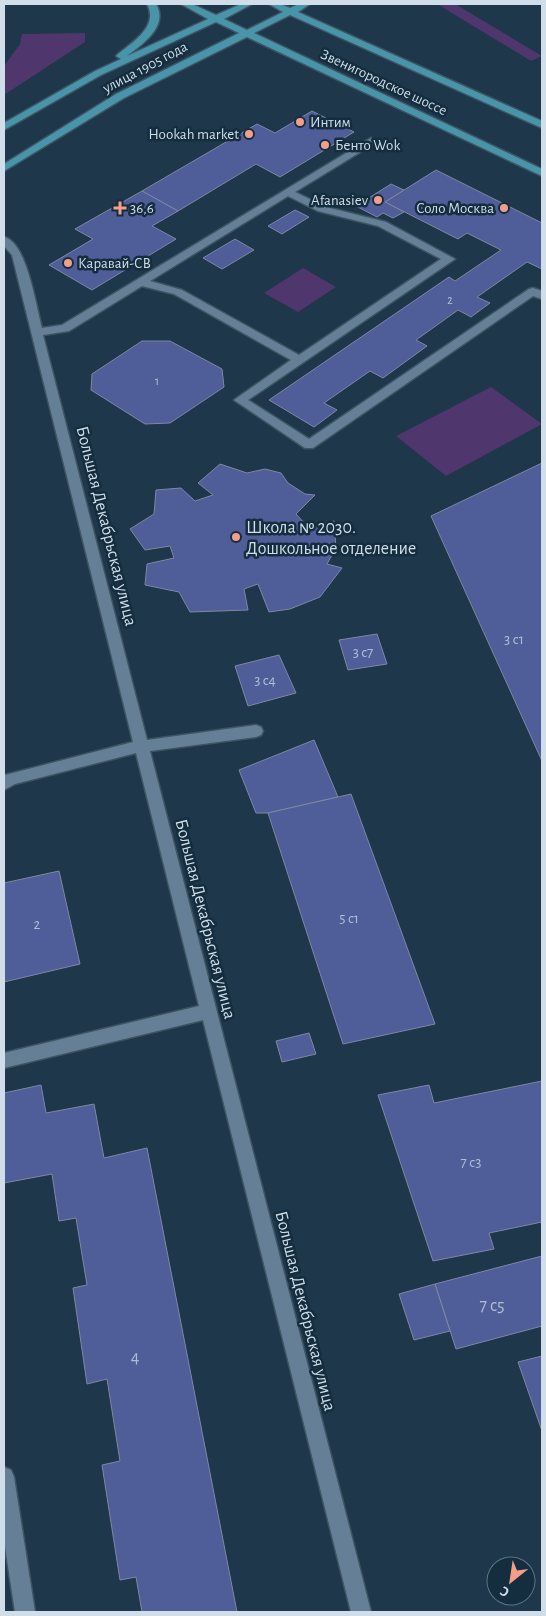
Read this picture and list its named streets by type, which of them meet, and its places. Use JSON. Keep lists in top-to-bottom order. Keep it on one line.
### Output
{"streets":{"main road":["улица 1905 года","Звенигородское шоссе"],"street":["Большая Декабрьская улица"]},"crossings":[["улица 1905 года","Звенигородское шоссе"]],"places":{"other":["Интим","Hookah market","Бенто Wok","Afanasiev","Соло Москва","Каравай-СВ","Школа № 2030. Дошкольное отделение"],"health":["36,6"]},"house_numbers":["2","1","3 с1","3 c7","3 c4","5 c1","2","7 с3","7 c5","4"],"north":"bottom left"}
